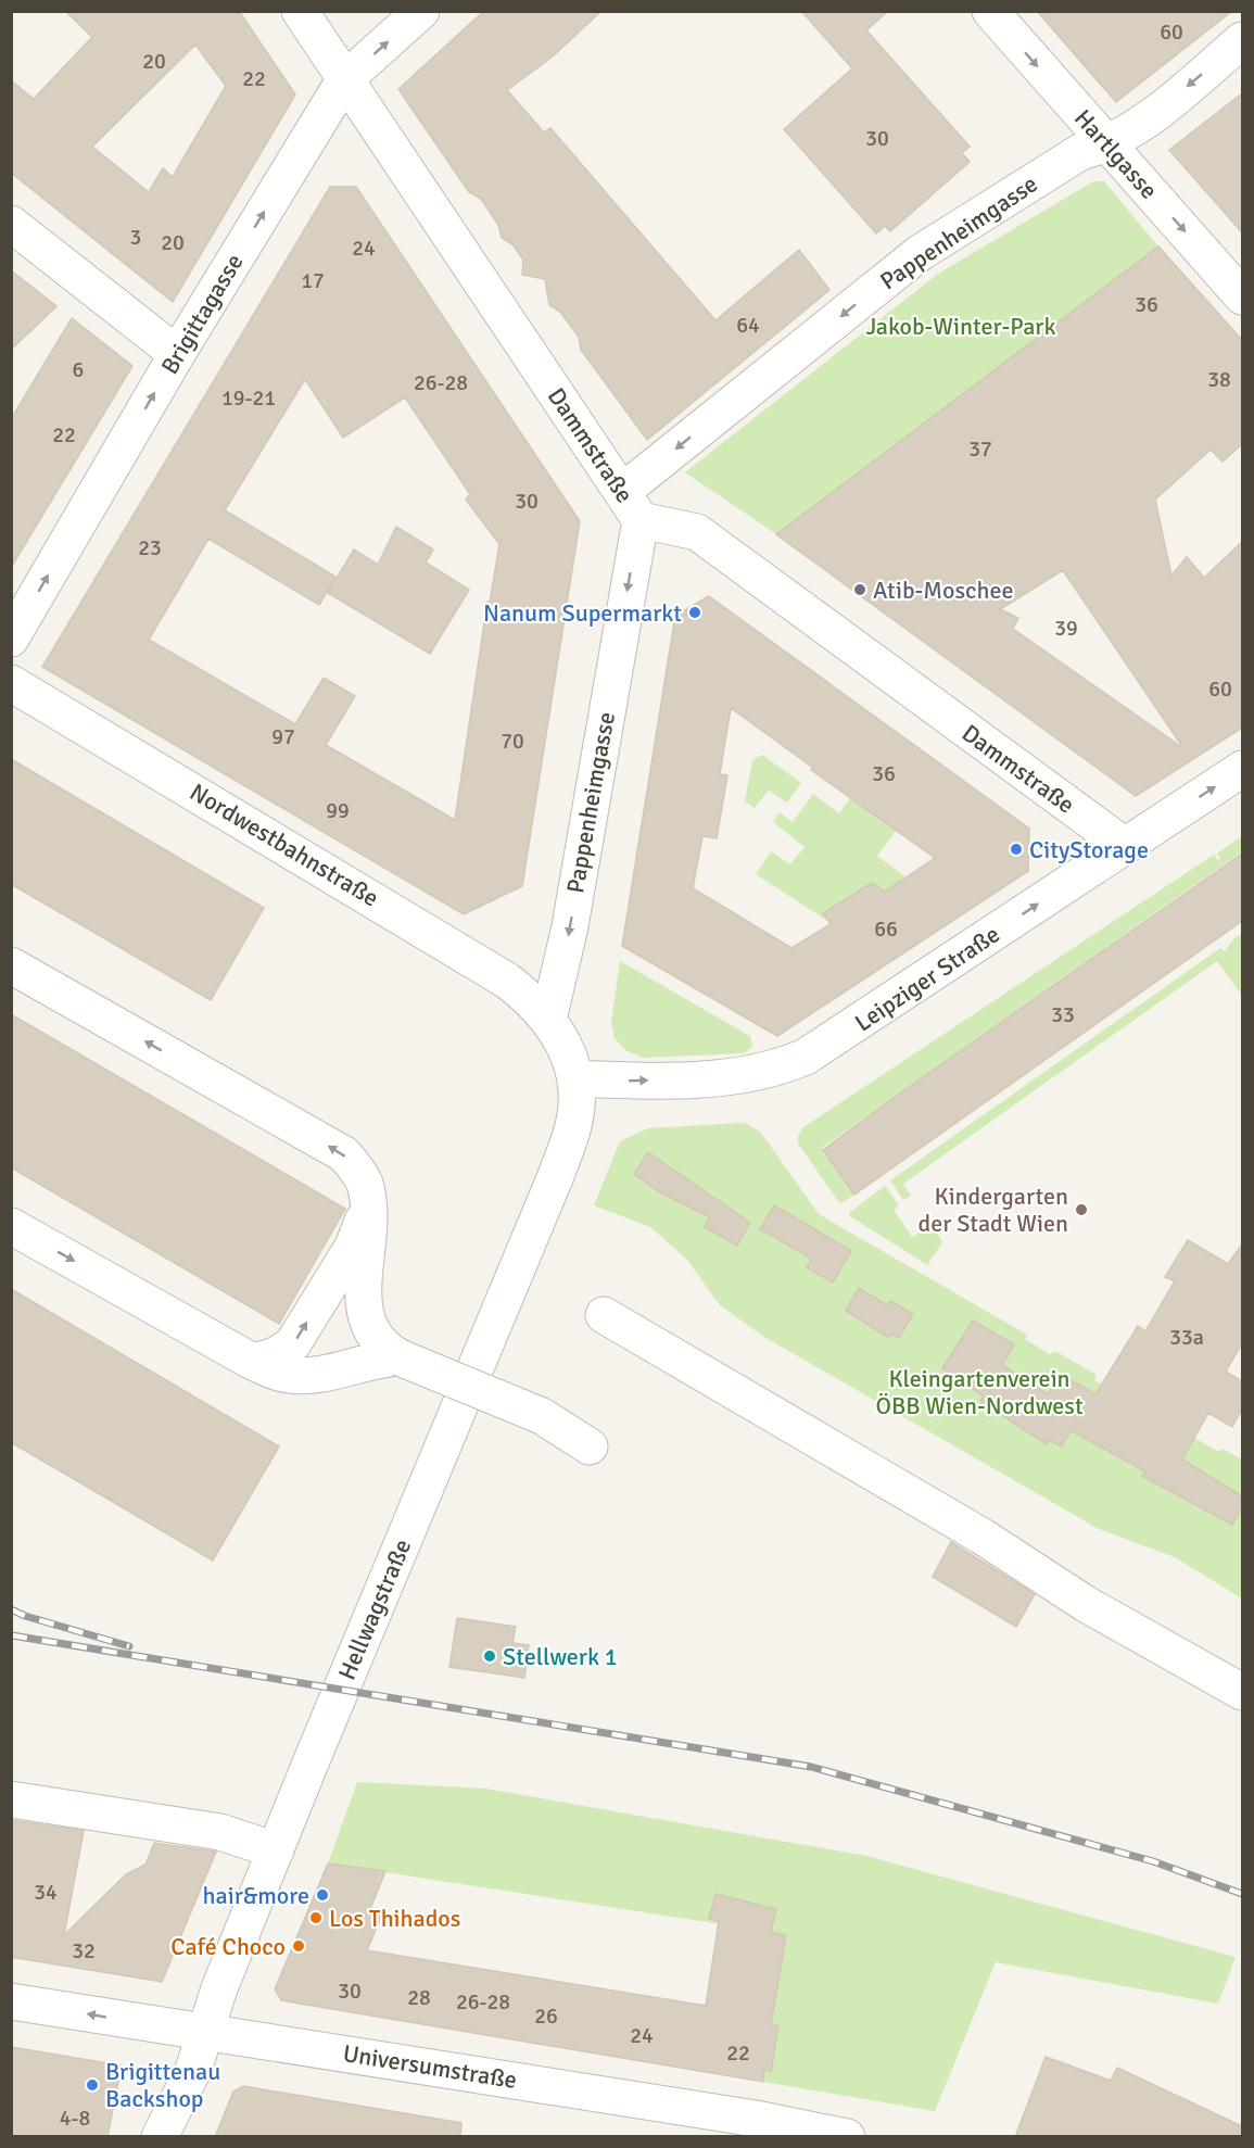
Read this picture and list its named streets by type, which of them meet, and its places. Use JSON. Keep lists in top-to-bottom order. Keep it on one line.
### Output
{"streets":{"street":["Hartlgasse","Pappenheimgasse","Brigittagasse","Dammstraße","Nordwestbahnstraße","Leipziger Straße","Hellwagstraße","Universumstraße"]},"crossings":[["Hartlgasse","Pappenheimgasse"],["Pappenheimgasse","Dammstraße"],["Pappenheimgasse","Nordwestbahnstraße"],["Brigittagasse","Dammstraße"],["Dammstraße","Leipziger Straße"],["Leipziger Straße","Hellwagstraße"],["Hellwagstraße","Universumstraße"]],"one_way":["Hartlgasse","Pappenheimgasse","Brigittagasse","Leipziger Straße"],"parks":["Jakob-Winter-Park","Kleingartenverein ÖBB Wien-Nordwest"],"places":["Atib-Moschee","Nanum Supermarkt","CityStorage","Kindergarten der Stadt Wien","Stellwerk 1","hair&more","Los Thihados","Café Choco","Brigittenau Backshop"],"house_numbers":["60","20","22","30","3","20","24","17","36","64","6","38","26-28","19-21","22","37","30","23","39","60","97","70","36","99","66","33","33a","34","32","30","28","26-28","26","24","22","4-8"]}
